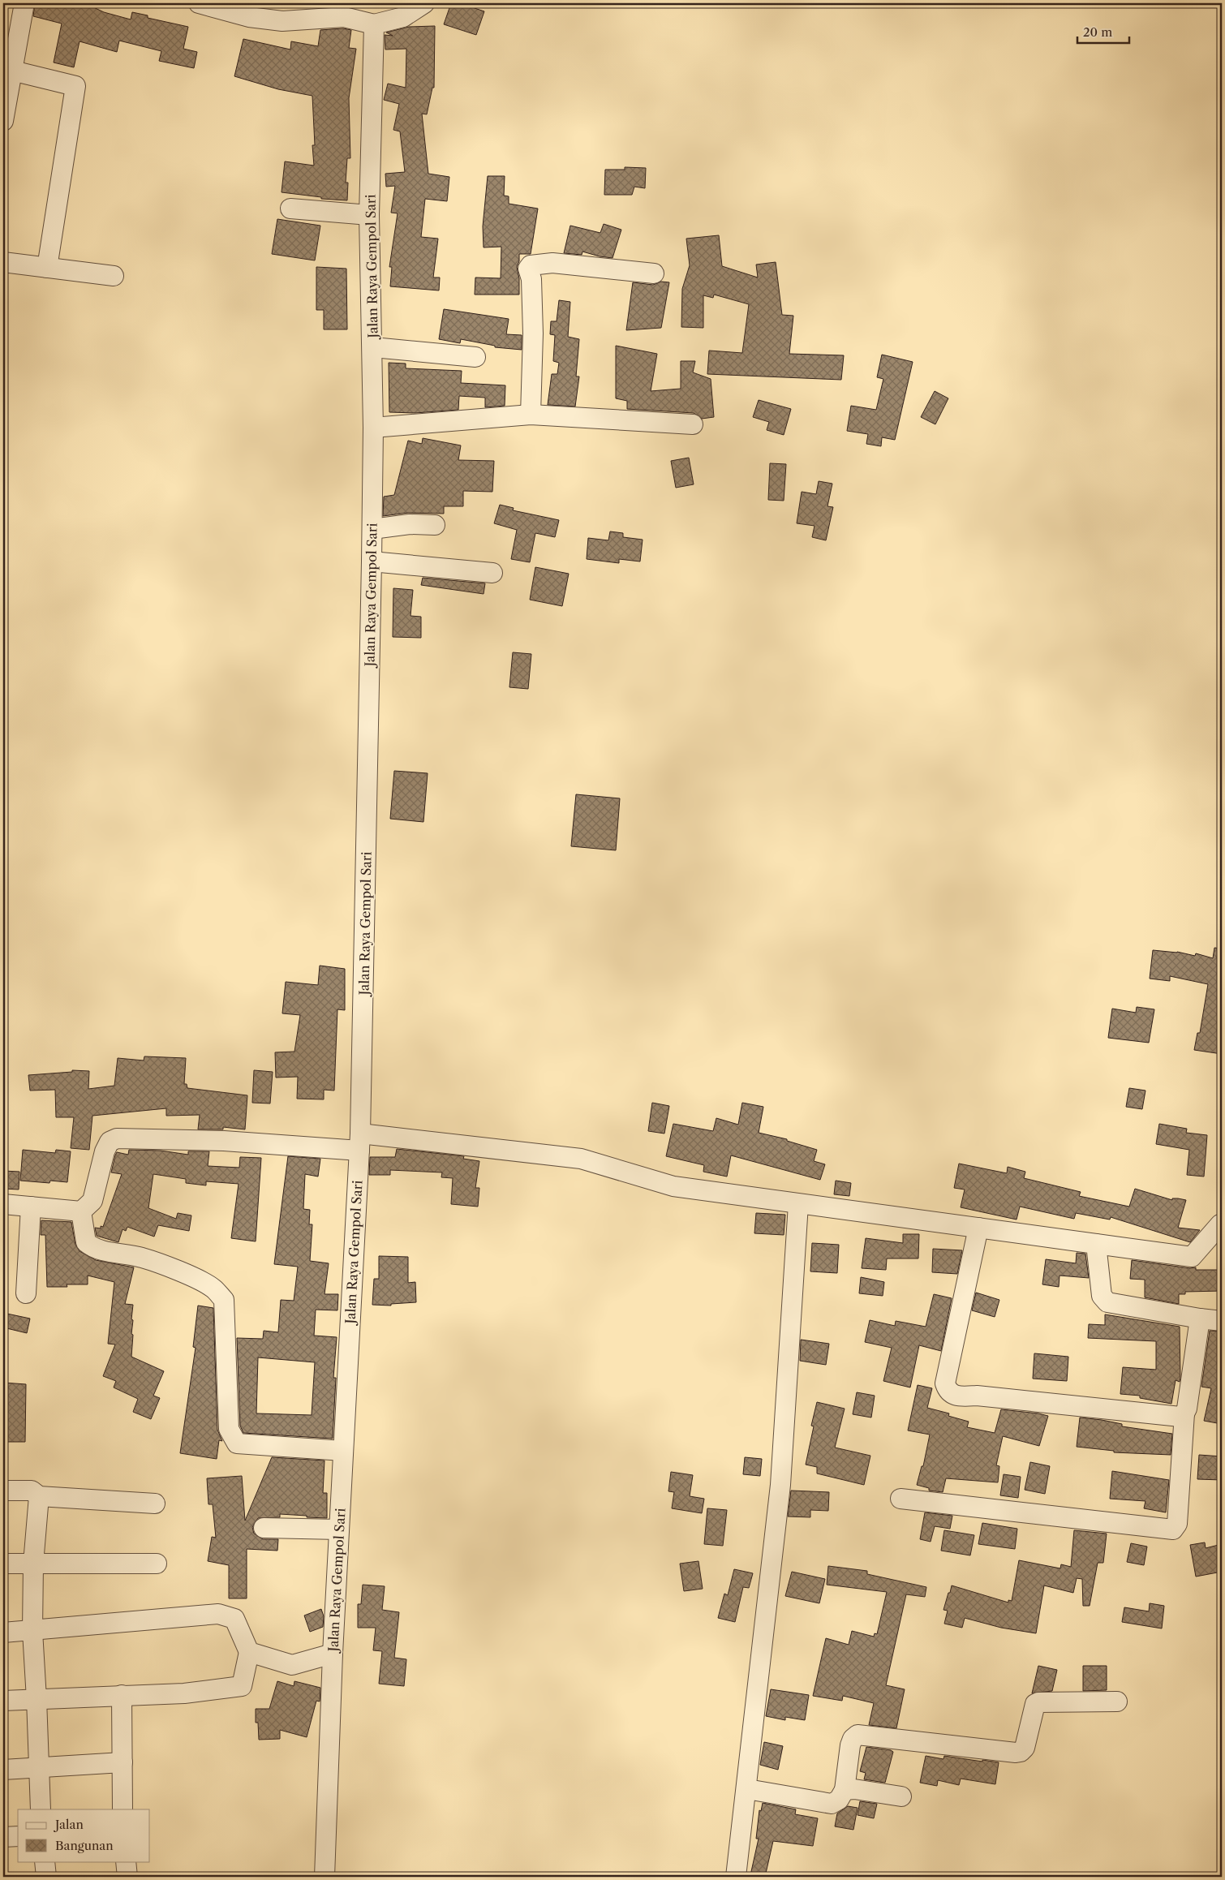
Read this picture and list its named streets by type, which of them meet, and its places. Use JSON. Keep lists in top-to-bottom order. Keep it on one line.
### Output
{"streets":{"street":["Jalan Raya Gempol Sari"]},"legend":["Jalan","Bangunan"],"scale_bar":"20 m"}
